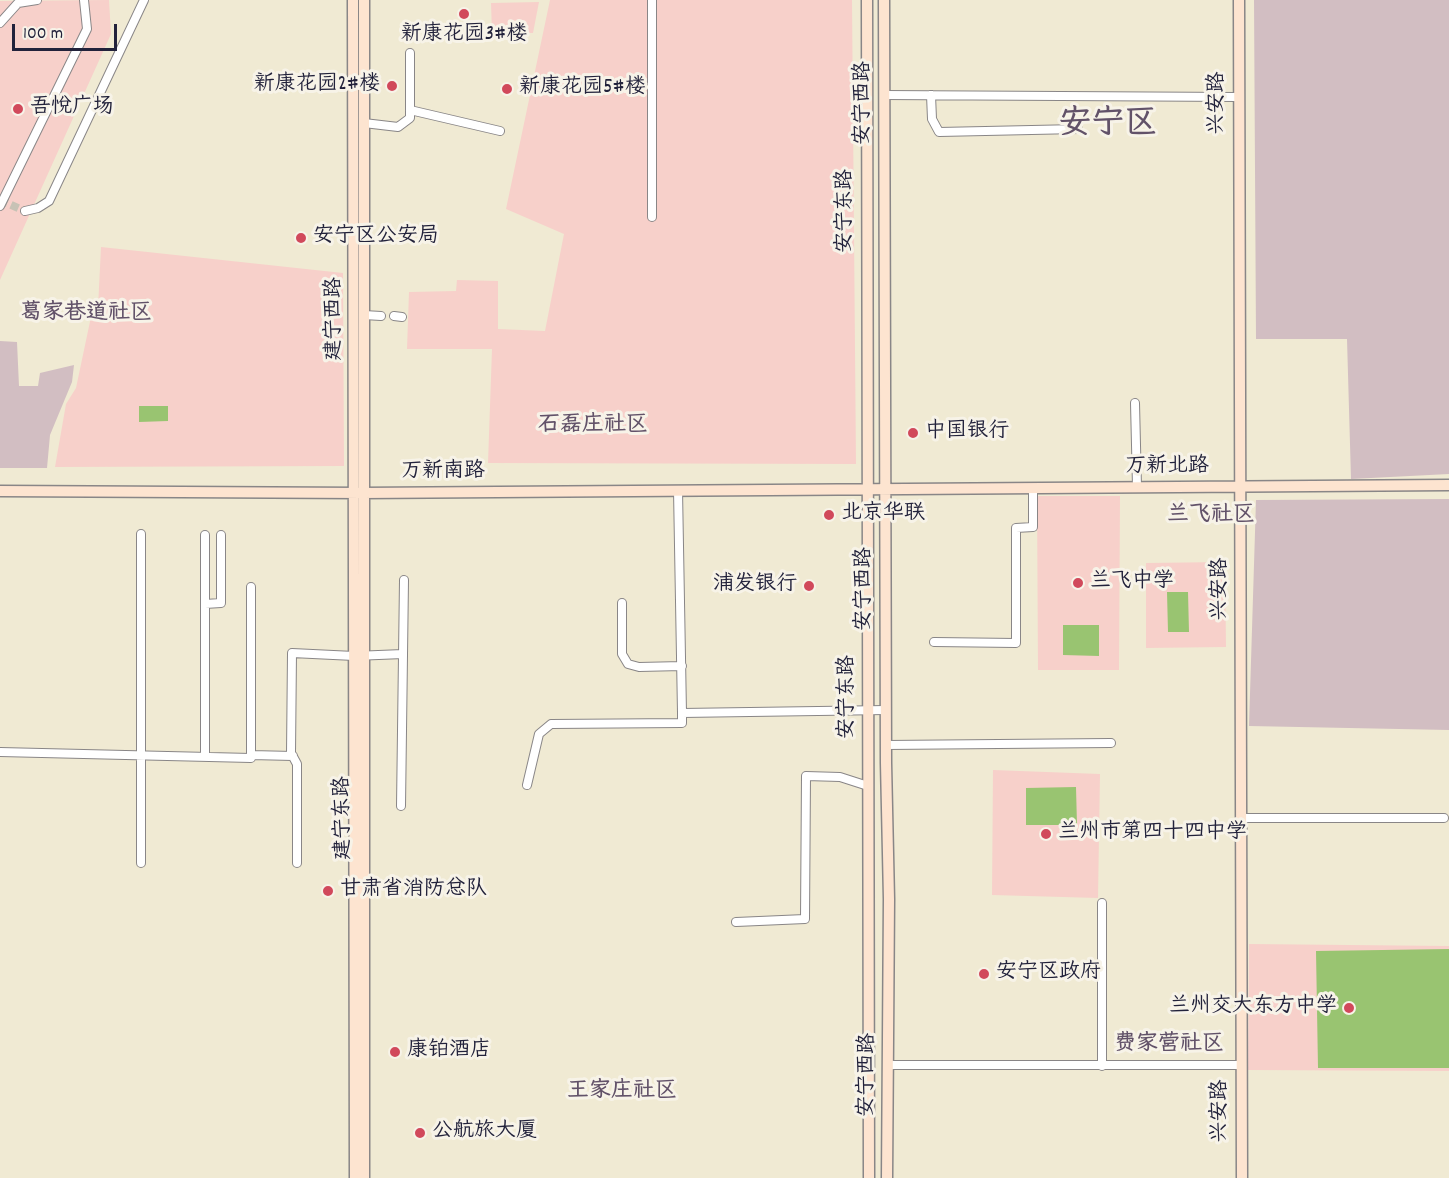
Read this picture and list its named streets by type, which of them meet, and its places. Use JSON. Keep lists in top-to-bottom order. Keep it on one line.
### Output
{"streets":{"main road":["安宁西路","兴安路","安宁东路","建宁西路","万新北路","万新南路","建宁东路"]},"crossings":[["安宁西路","万新北路"],["安宁西路","万新南路"],["兴安路","万新北路"],["安宁东路","万新南路"],["建宁西路","万新南路"],["建宁西路","建宁东路"],["万新北路","万新南路"],["万新南路","建宁东路"]],"districts":["安宁区","葛家巷道社区","石磊庄社区","兰飞社区","费家营社区","王家庄社区"],"places":["新康花园3#楼","新康花园2#楼","新康花园5#楼","吾悦广场","安宁区公安局","中国银行","北京华联","兰飞中学","浦发银行","兰州市第四十四中学","甘肃省消防总队","安宁区政府","兰州交大东方中学","康铂酒店","公航旅大厦"],"scale_bar":"100 m"}
